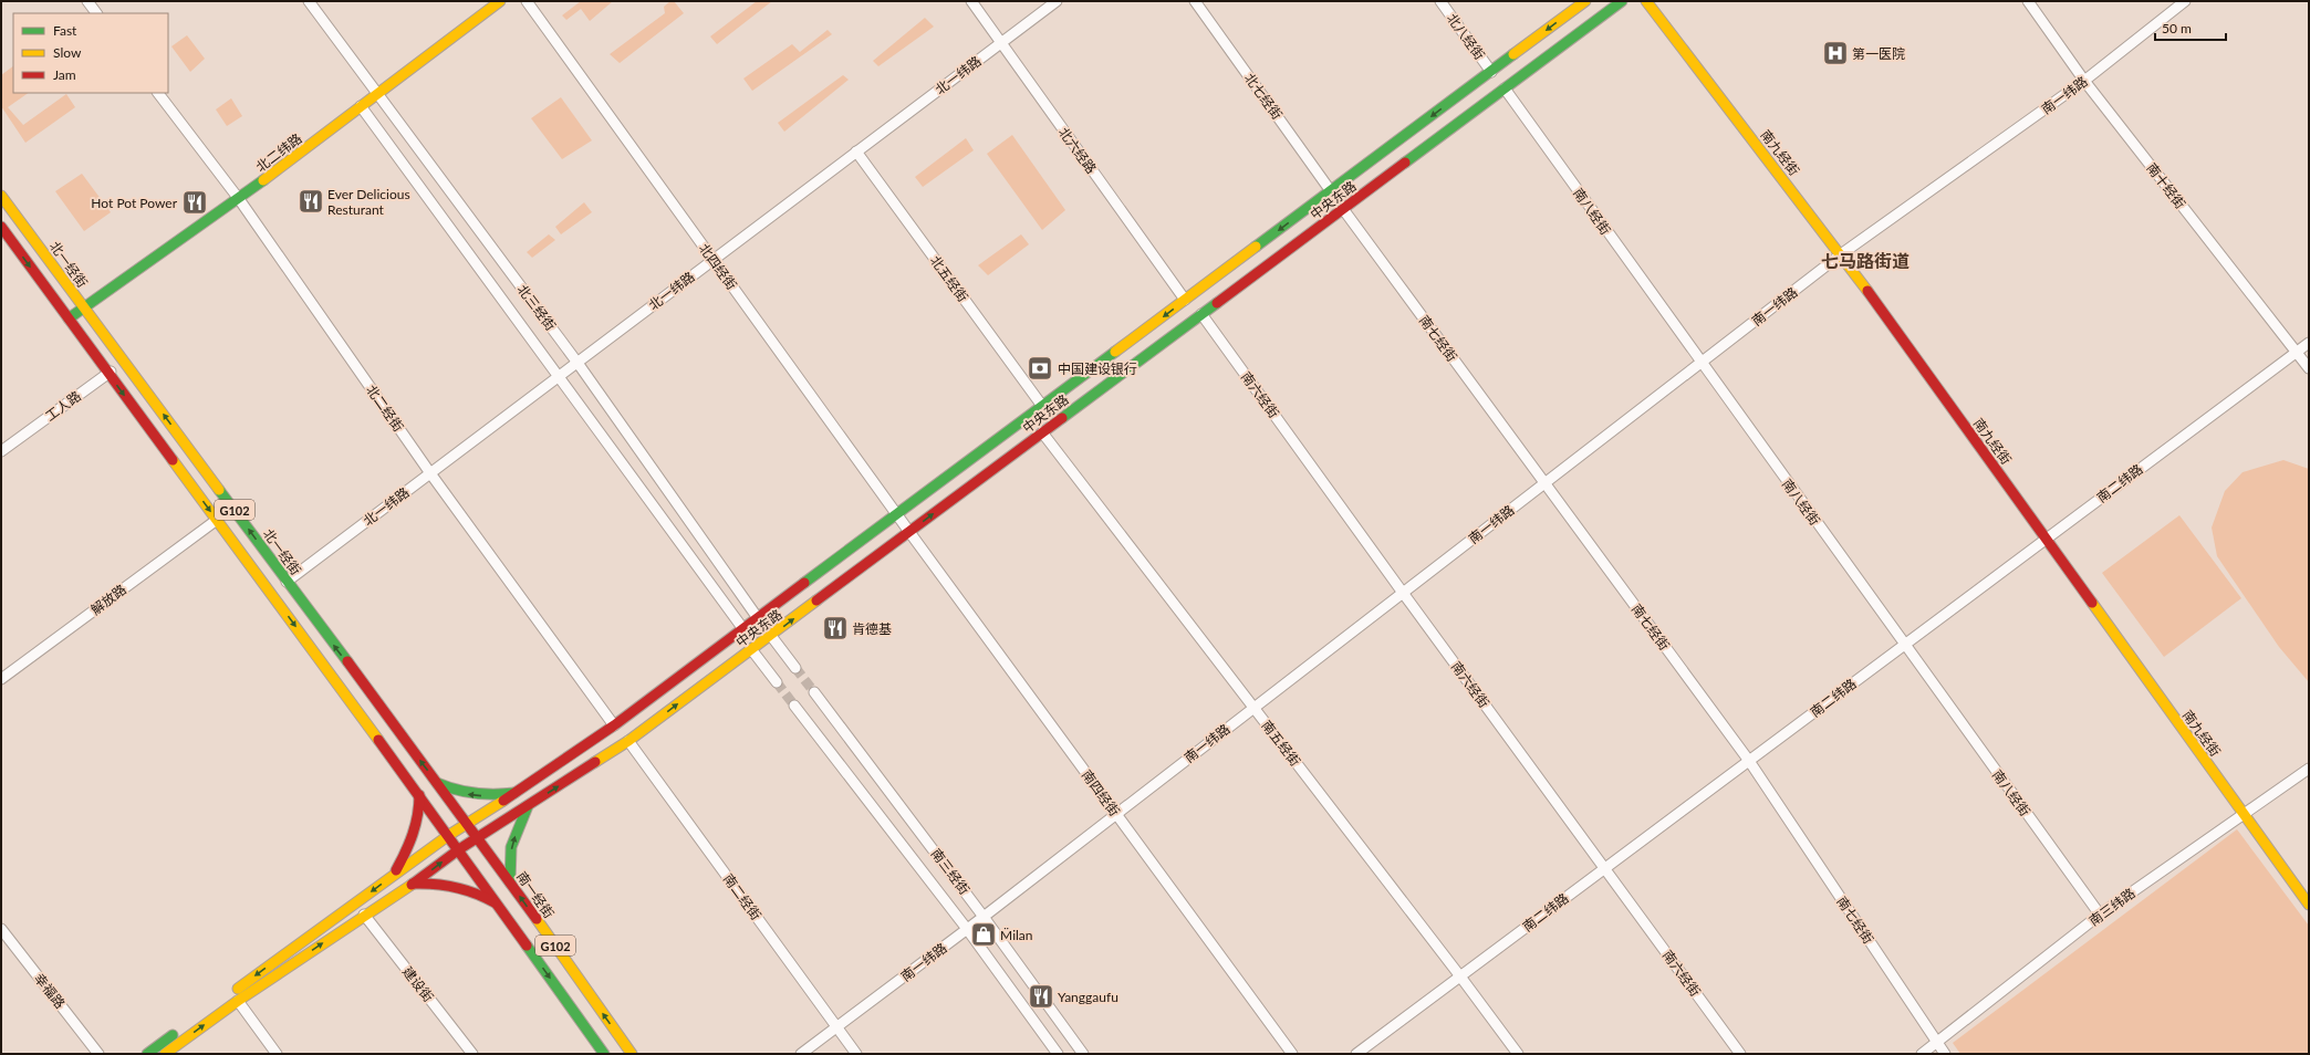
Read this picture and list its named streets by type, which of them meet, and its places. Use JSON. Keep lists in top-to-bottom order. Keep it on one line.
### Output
{"streets":{"main road":["北二纬路","南九经街","中央东路","北一经街","G102","南一经街"],"street":["北八经街","北一纬路","南一纬路","北七经街","北六经路","南十经街","南八经街","北四经街","北五经街","北三经街","南七经街","南六经街","工人路","北二经街","南二纬路","解放路","南五经街","南四经街","南三经街","南二经街","南三纬路","建设街","幸福路"]},"crossings":[["北八经街","中央东路"],["北一纬路","北六经路"],["北一纬路","北一经街"],["北一纬路","北四经街"],["北一纬路","北五经街"],["北一纬路","北三经街"],["北一纬路","北二经街"],["南一纬路","南九经街"],["南一纬路","南十经街"],["南一纬路","南八经街"],["南一纬路","南七经街"],["南一纬路","南六经街"],["南一纬路","南五经街"],["南一纬路","南四经街"],["南一纬路","南三经街"],["南一纬路","南二经街"],["北七经街","中央东路"],["北六经路","中央东路"],["北二纬路","北一经街"],["北二纬路","北三经街"],["北二纬路","北二经街"],["北二纬路","G102"],["南九经街","南二纬路"],["南九经街","南三纬路"],["南十经街","南二纬路"],["中央东路","南八经街"],["中央东路","北一经街"],["中央东路","北四经街"],["中央东路","北五经街"],["中央东路","北三经街"],["中央东路","南七经街"],["中央东路","南六经街"],["中央东路","北二经街"],["中央东路","G102"],["中央东路","南五经街"],["中央东路","南四经街"],["中央东路","南一经街"],["中央东路","南二经街"],["中央东路","建设街"],["南八经街","南二纬路"],["南八经街","南三纬路"],["北一经街","工人路"],["北一经街","南一经街"],["北四经街","南四经街"],["南七经街","南二纬路"],["南七经街","南三纬路"],["南六经街","南二纬路"],["工人路","G102"],["南二纬路","南五经街"],["G102","解放路"]],"districts":["七马路街道"],"places":{"hospital":["第一医院"],"restaurant":["Ever Delicious Resturant","Hot Pot Power","肯德基","Yanggaufu"],"bank":["中国建设银行"],"shop":["M̈ilan"]},"legend":["Fast","Slow","Jam"],"scale_bar":"50 m"}
